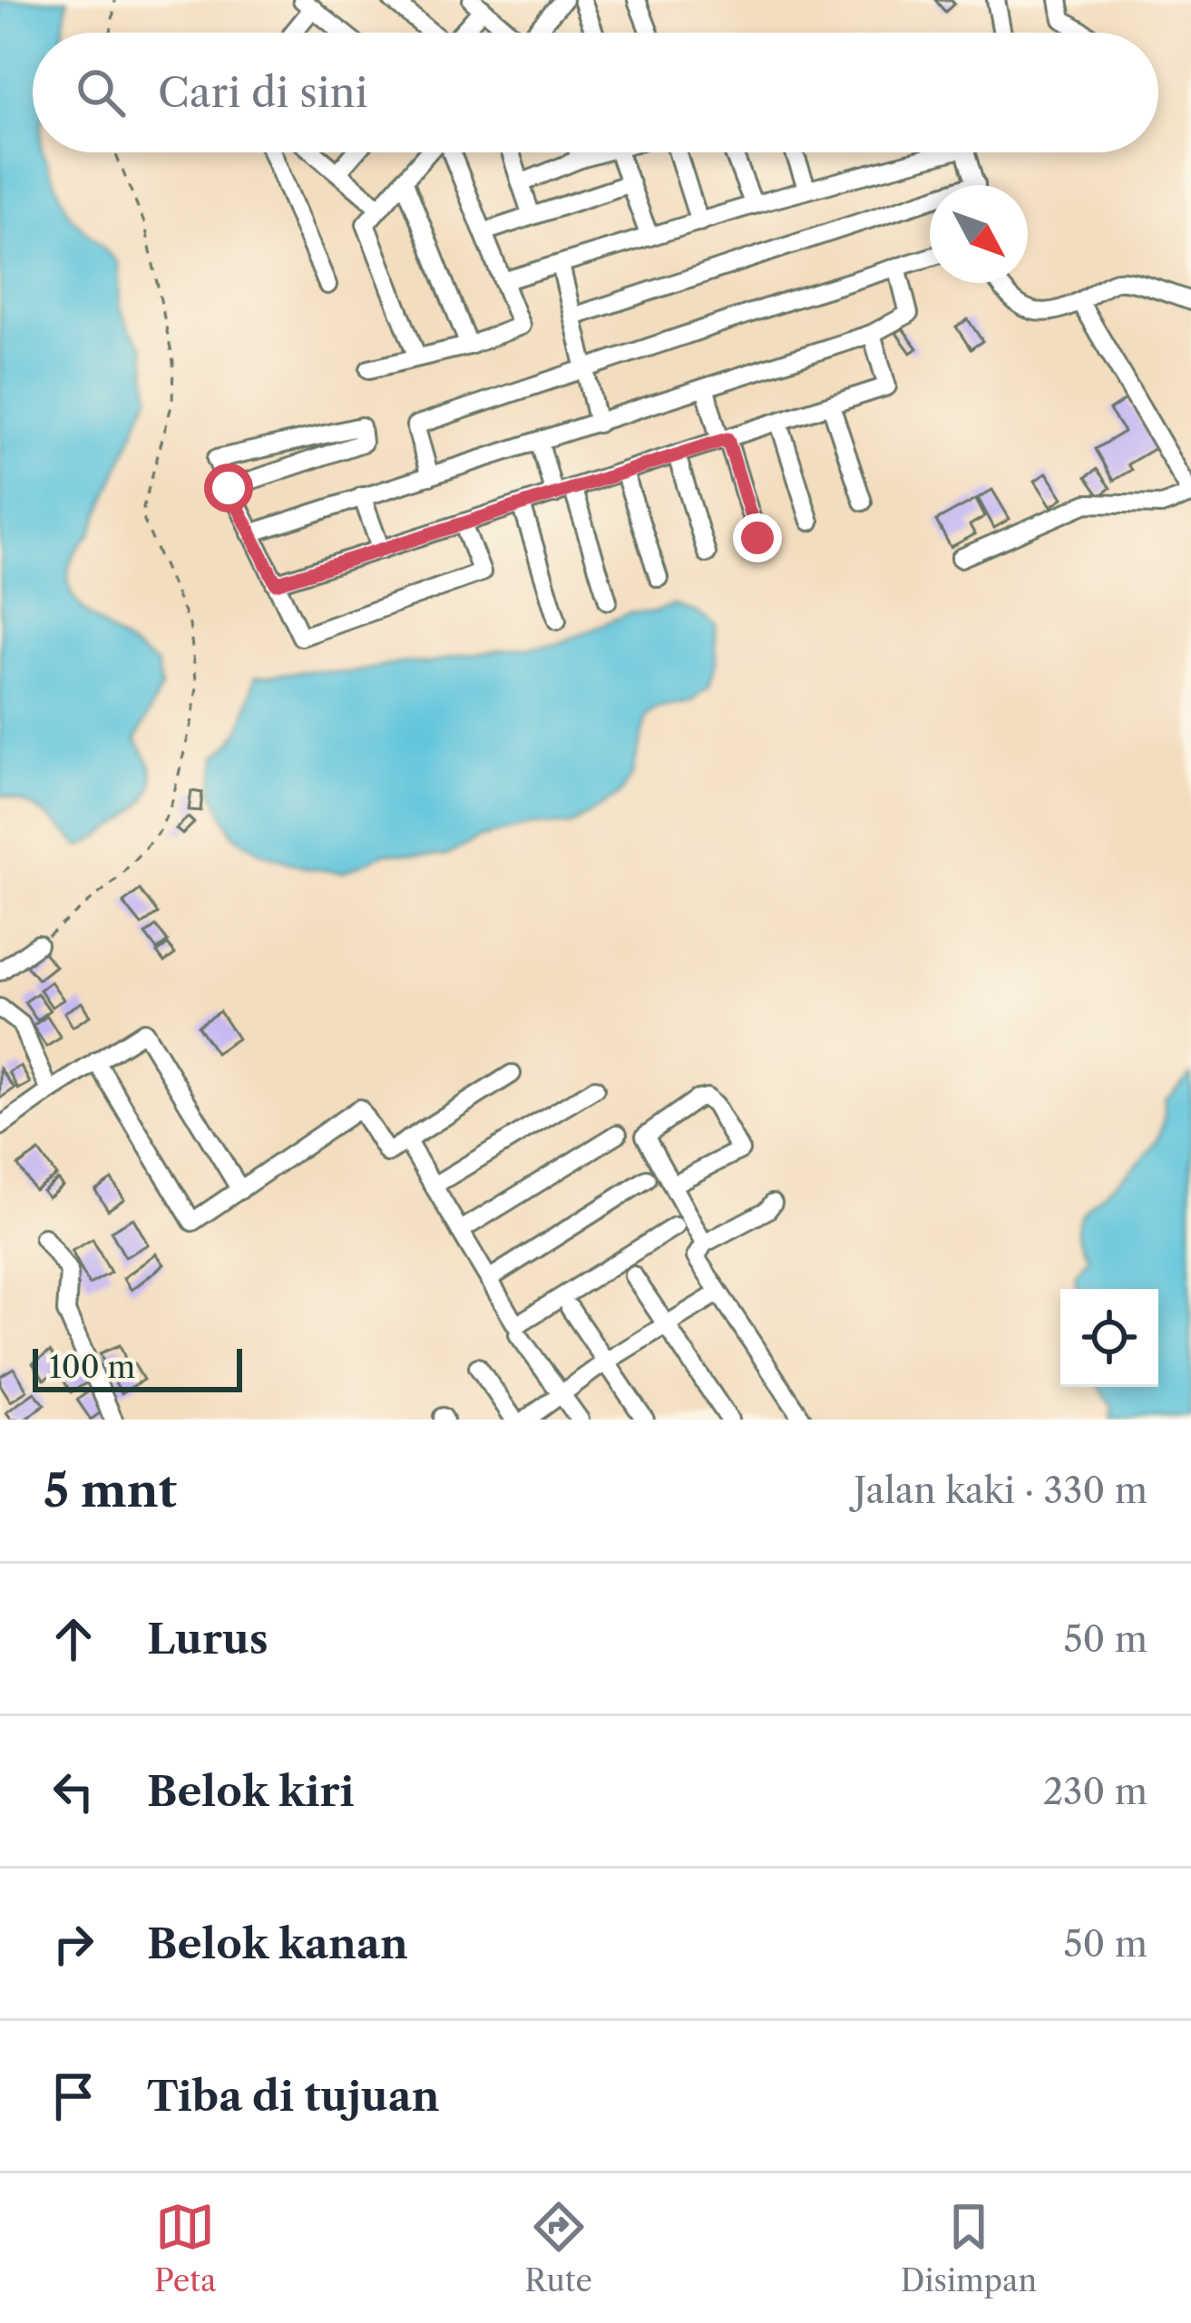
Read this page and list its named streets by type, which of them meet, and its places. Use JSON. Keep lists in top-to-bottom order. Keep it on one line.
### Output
{"scale_bar":"100 m","north":"bottom right","page":{"search":"Cari di sini","scale":"100 m","heading":["5 mnt","Jalan kaki · 330 m"],"list":[["Lurus","50 m"],["Belok kiri","230 m"],["Belok kanan","50 m"],"Tiba di tujuan"],"nav":["Peta","Rute","Disimpan"]}}
